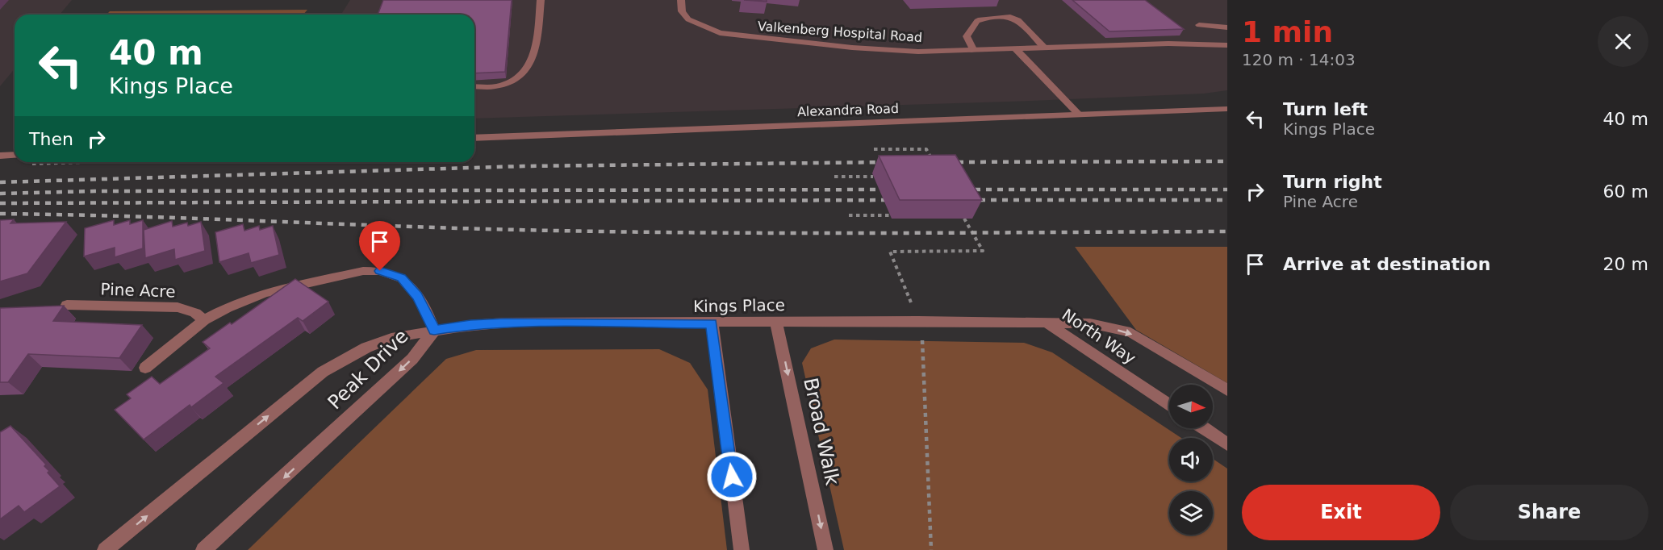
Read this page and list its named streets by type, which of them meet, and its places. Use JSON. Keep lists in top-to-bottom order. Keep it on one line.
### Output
{"streets":{"street":["Valkenberg Hospital Road","Alexandra Road","Pine Acre","Kings Place","North Way","Peak Drive","Broad Walk"]},"crossings":[["Kings Place","North Way"],["Kings Place","Peak Drive"],["Kings Place","Broad Walk"]],"north":"right","page":{"heading":["1 min","120 m · 14:03"],"turn":["40 m","Kings Place"],"list":[{"name":"Turn left","note":"Kings Place","value":"40 m"},{"name":"Turn right","note":"Pine Acre","value":"60 m"},{"name":"Arrive at destination","value":"20 m"}],"then":"Then","buttons":["Exit","Share"]}}
